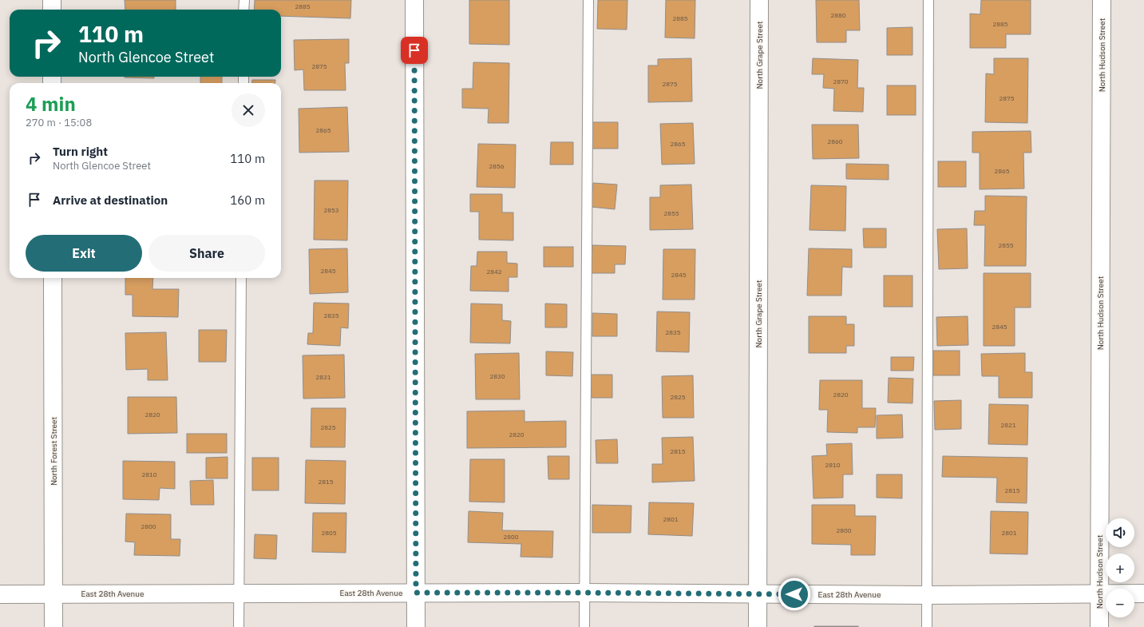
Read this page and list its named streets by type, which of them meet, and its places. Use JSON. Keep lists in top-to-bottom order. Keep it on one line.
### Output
{"streets":{"street":["North Grape Street","North Hudson Street","North Forest Street","East 28th Avenue"]},"crossings":[["North Grape Street","East 28th Avenue"],["North Hudson Street","East 28th Avenue"],["North Forest Street","East 28th Avenue"]],"house_numbers":["2885","2880","2885","2885","2875","2870","2875","2875","2865","2860","2865","2856","2865","2853","2855","2855","2845","2842","2845","2835","2845","2835","2830","2831","2820","2825","2820","2821","2825","2820","2815","2810","2810","2815","2815","2801","2800","2800","2805","2801","2800"],"page":{"turn":["110 m","North Glencoe Street"],"heading":["4 min","270 m · 15:08"],"list":[{"name":"Turn right","note":"North Glencoe Street","value":"110 m"},{"name":"Arrive at destination","value":"160 m"}],"buttons":["Exit","Share"],"map_buttons":["+","−"]}}
